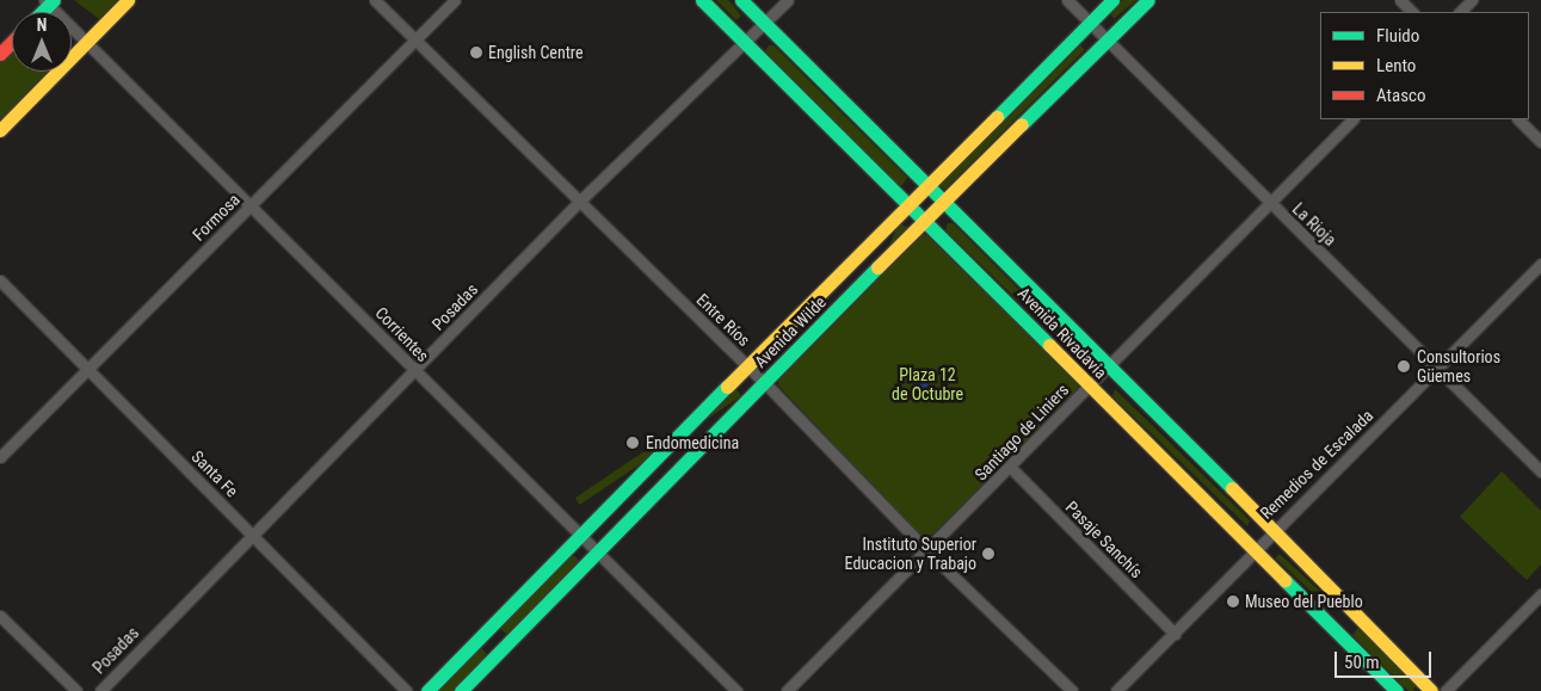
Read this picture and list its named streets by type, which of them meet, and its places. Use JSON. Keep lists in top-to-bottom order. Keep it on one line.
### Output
{"streets":{"main road":["Avenida Wilde","Avenida Rivadavia"],"street":["Formosa","La Rioja","Posadas","Entre Ríos","Corrientes","Santiago de Liniers","Remedios de Escalada","Santa Fe","Pasaje Sanchís"]},"crossings":[["Formosa","Entre Ríos"],["Formosa","Corrientes"],["Formosa","Santa Fe"],["La Rioja","Avenida Wilde"],["La Rioja","Santiago de Liniers"],["La Rioja","Remedios de Escalada"],["Posadas","Entre Ríos"],["Posadas","Avenida Rivadavia"],["Posadas","Corrientes"],["Posadas","Santa Fe"],["Entre Ríos","Avenida Wilde"],["Entre Ríos","Santiago de Liniers"],["Avenida Wilde","Avenida Rivadavia"],["Avenida Wilde","Corrientes"],["Avenida Rivadavia","Santiago de Liniers"],["Avenida Rivadavia","Remedios de Escalada"],["Santiago de Liniers","Pasaje Sanchís"],["Remedios de Escalada","Pasaje Sanchís"]],"parks":["Plaza 12 de Octubre"],"places":["English Centre","Consultorios Güemes","Endomedicina","Instituto Superior Educacion y Trabajo","Museo del Pueblo"],"legend":["Fluido","Lento","Atasco"],"scale_bar":"50 m","north":"top"}
